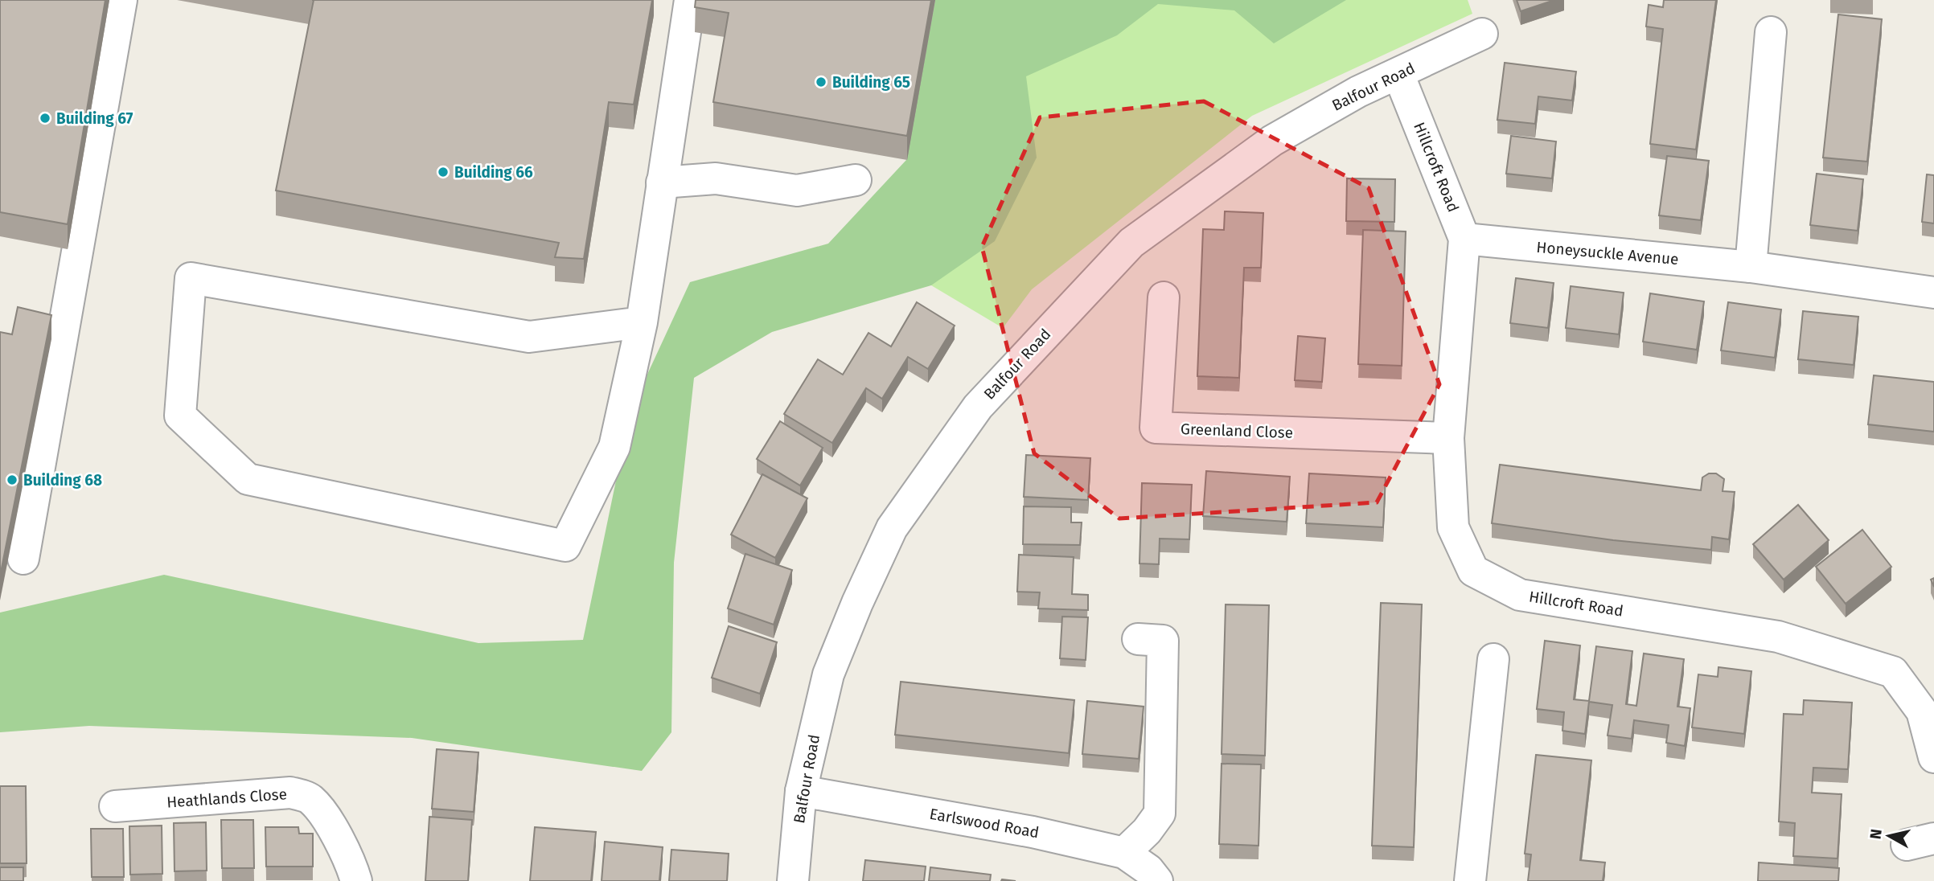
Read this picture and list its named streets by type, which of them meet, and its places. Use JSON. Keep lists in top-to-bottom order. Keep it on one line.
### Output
{"streets":{"street":["Balfour Road","Hillcroft Road","Honeysuckle Avenue","Greenland Close","Heathlands Close","Earlswood Road"]},"crossings":[["Balfour Road","Hillcroft Road"],["Balfour Road","Earlswood Road"],["Hillcroft Road","Honeysuckle Avenue"],["Hillcroft Road","Greenland Close"]],"places":["Building 65","Building 67","Building 66","Building 68"],"north":"left"}
